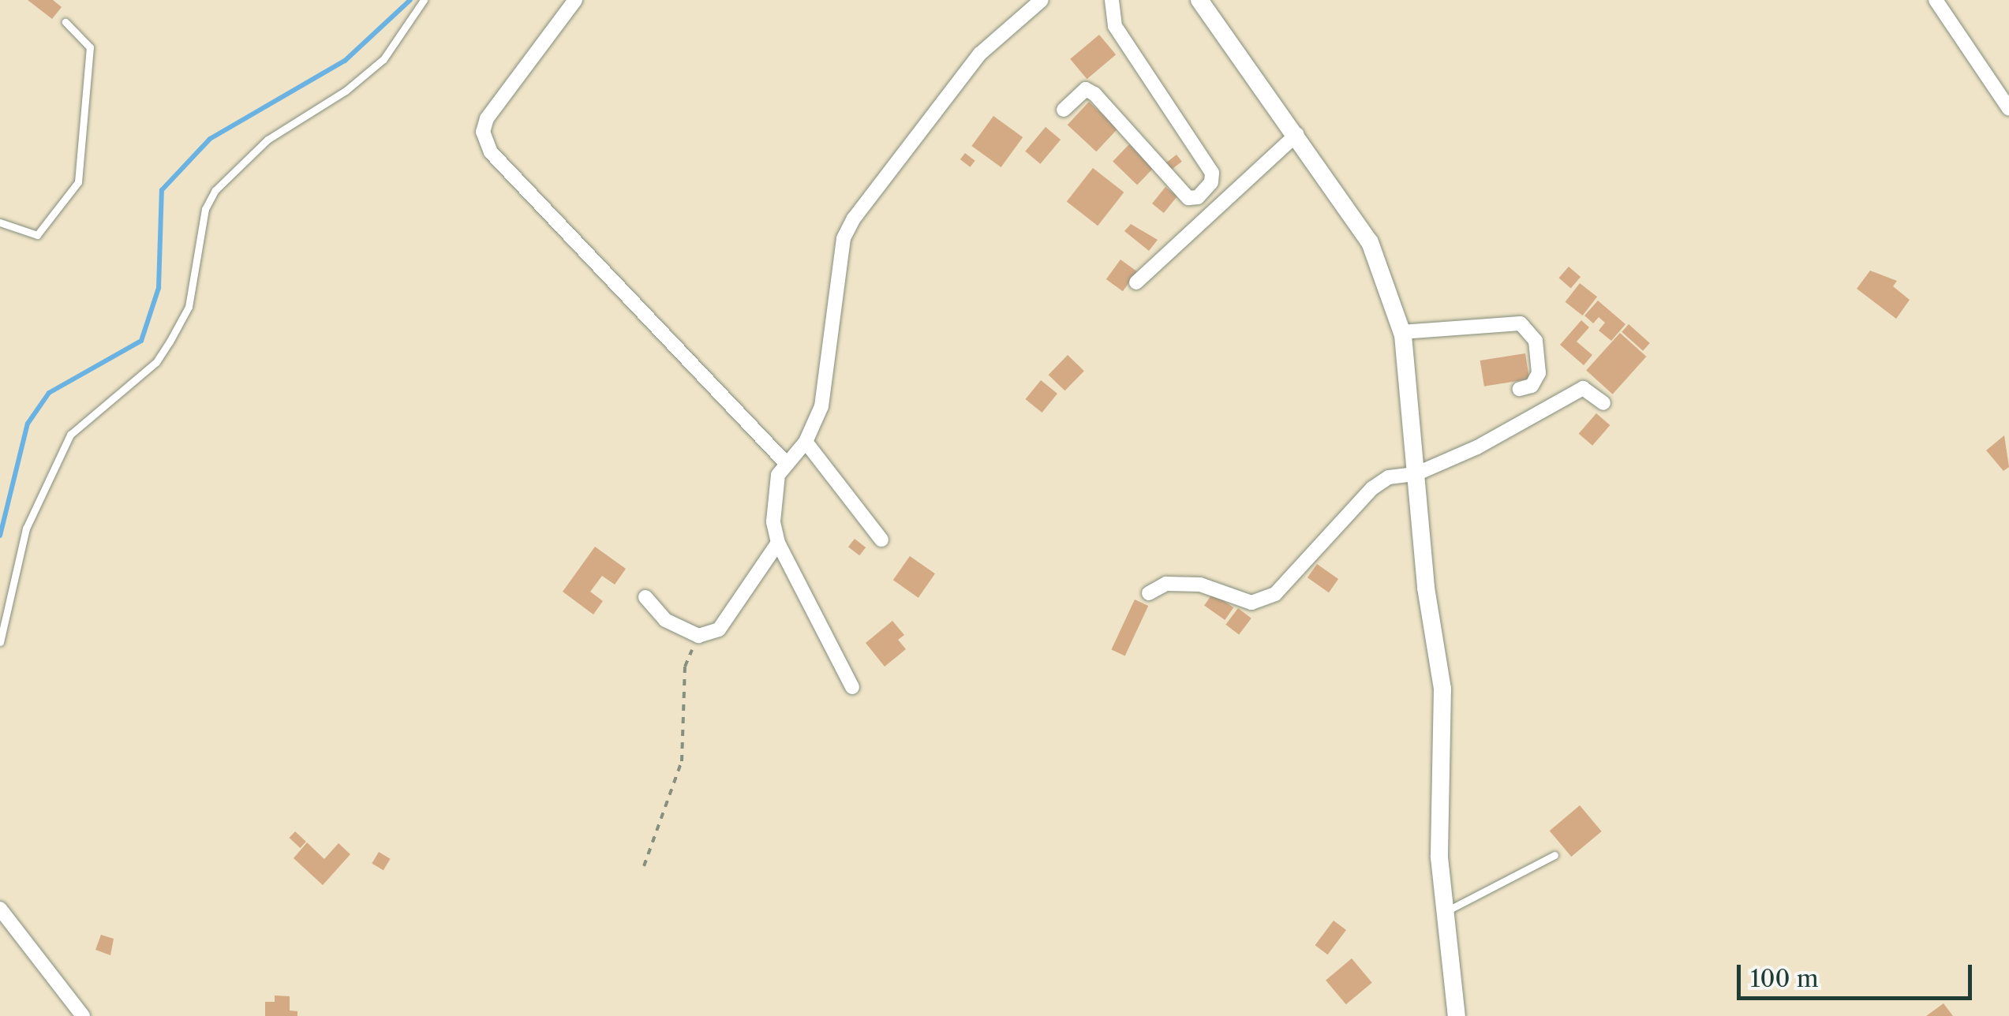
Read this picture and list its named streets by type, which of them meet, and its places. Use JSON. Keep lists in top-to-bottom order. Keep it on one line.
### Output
{"scale_bar":"100 m"}
